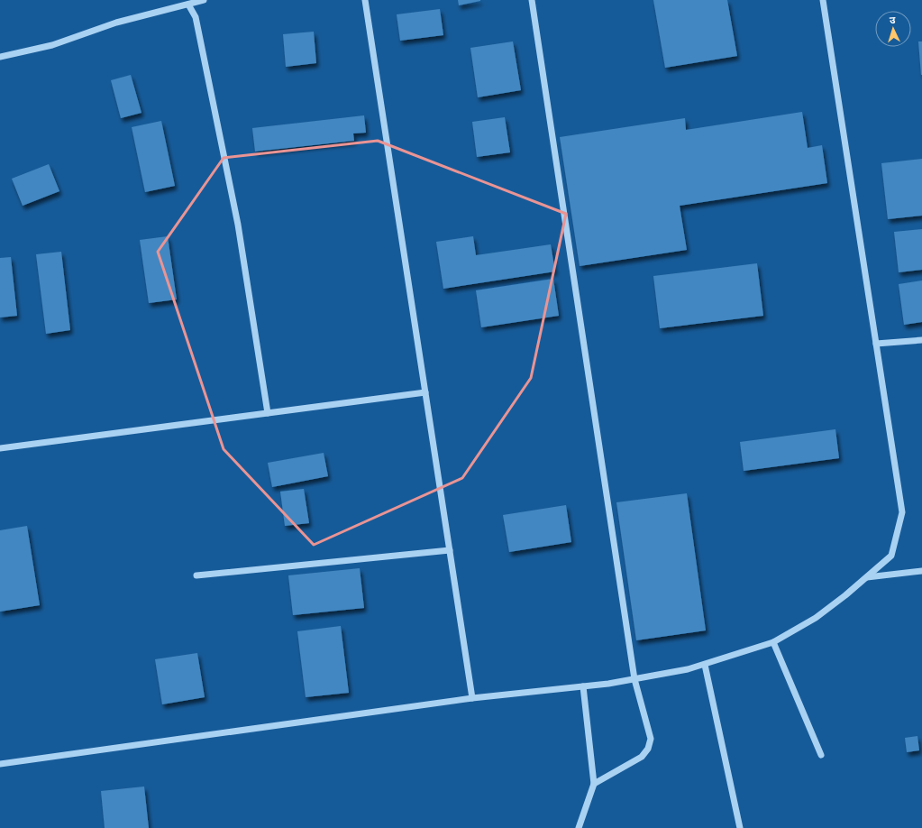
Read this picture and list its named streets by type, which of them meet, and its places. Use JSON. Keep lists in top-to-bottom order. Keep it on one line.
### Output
{"north":"top"}
